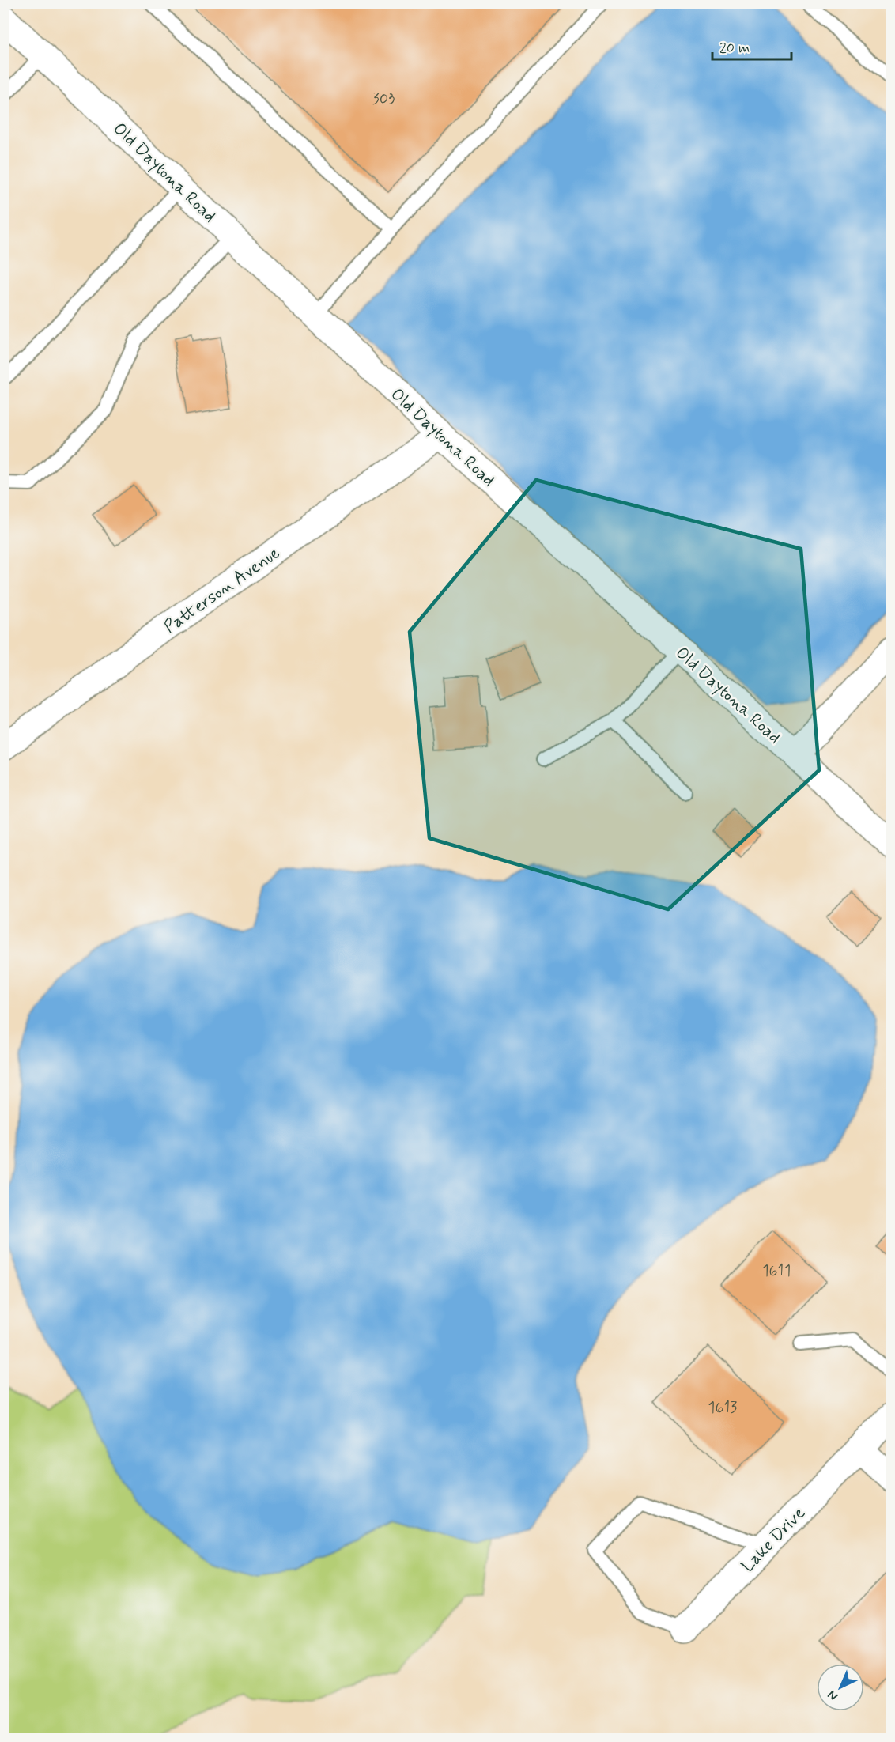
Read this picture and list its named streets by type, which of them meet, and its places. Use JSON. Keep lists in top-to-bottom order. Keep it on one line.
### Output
{"streets":{"street":["Old Daytona Road","Patterson Avenue","Lake Drive"]},"crossings":[["Old Daytona Road","Patterson Avenue"]],"house_numbers":["303","1611","1613"],"scale_bar":"20 m","north":"bottom left"}
